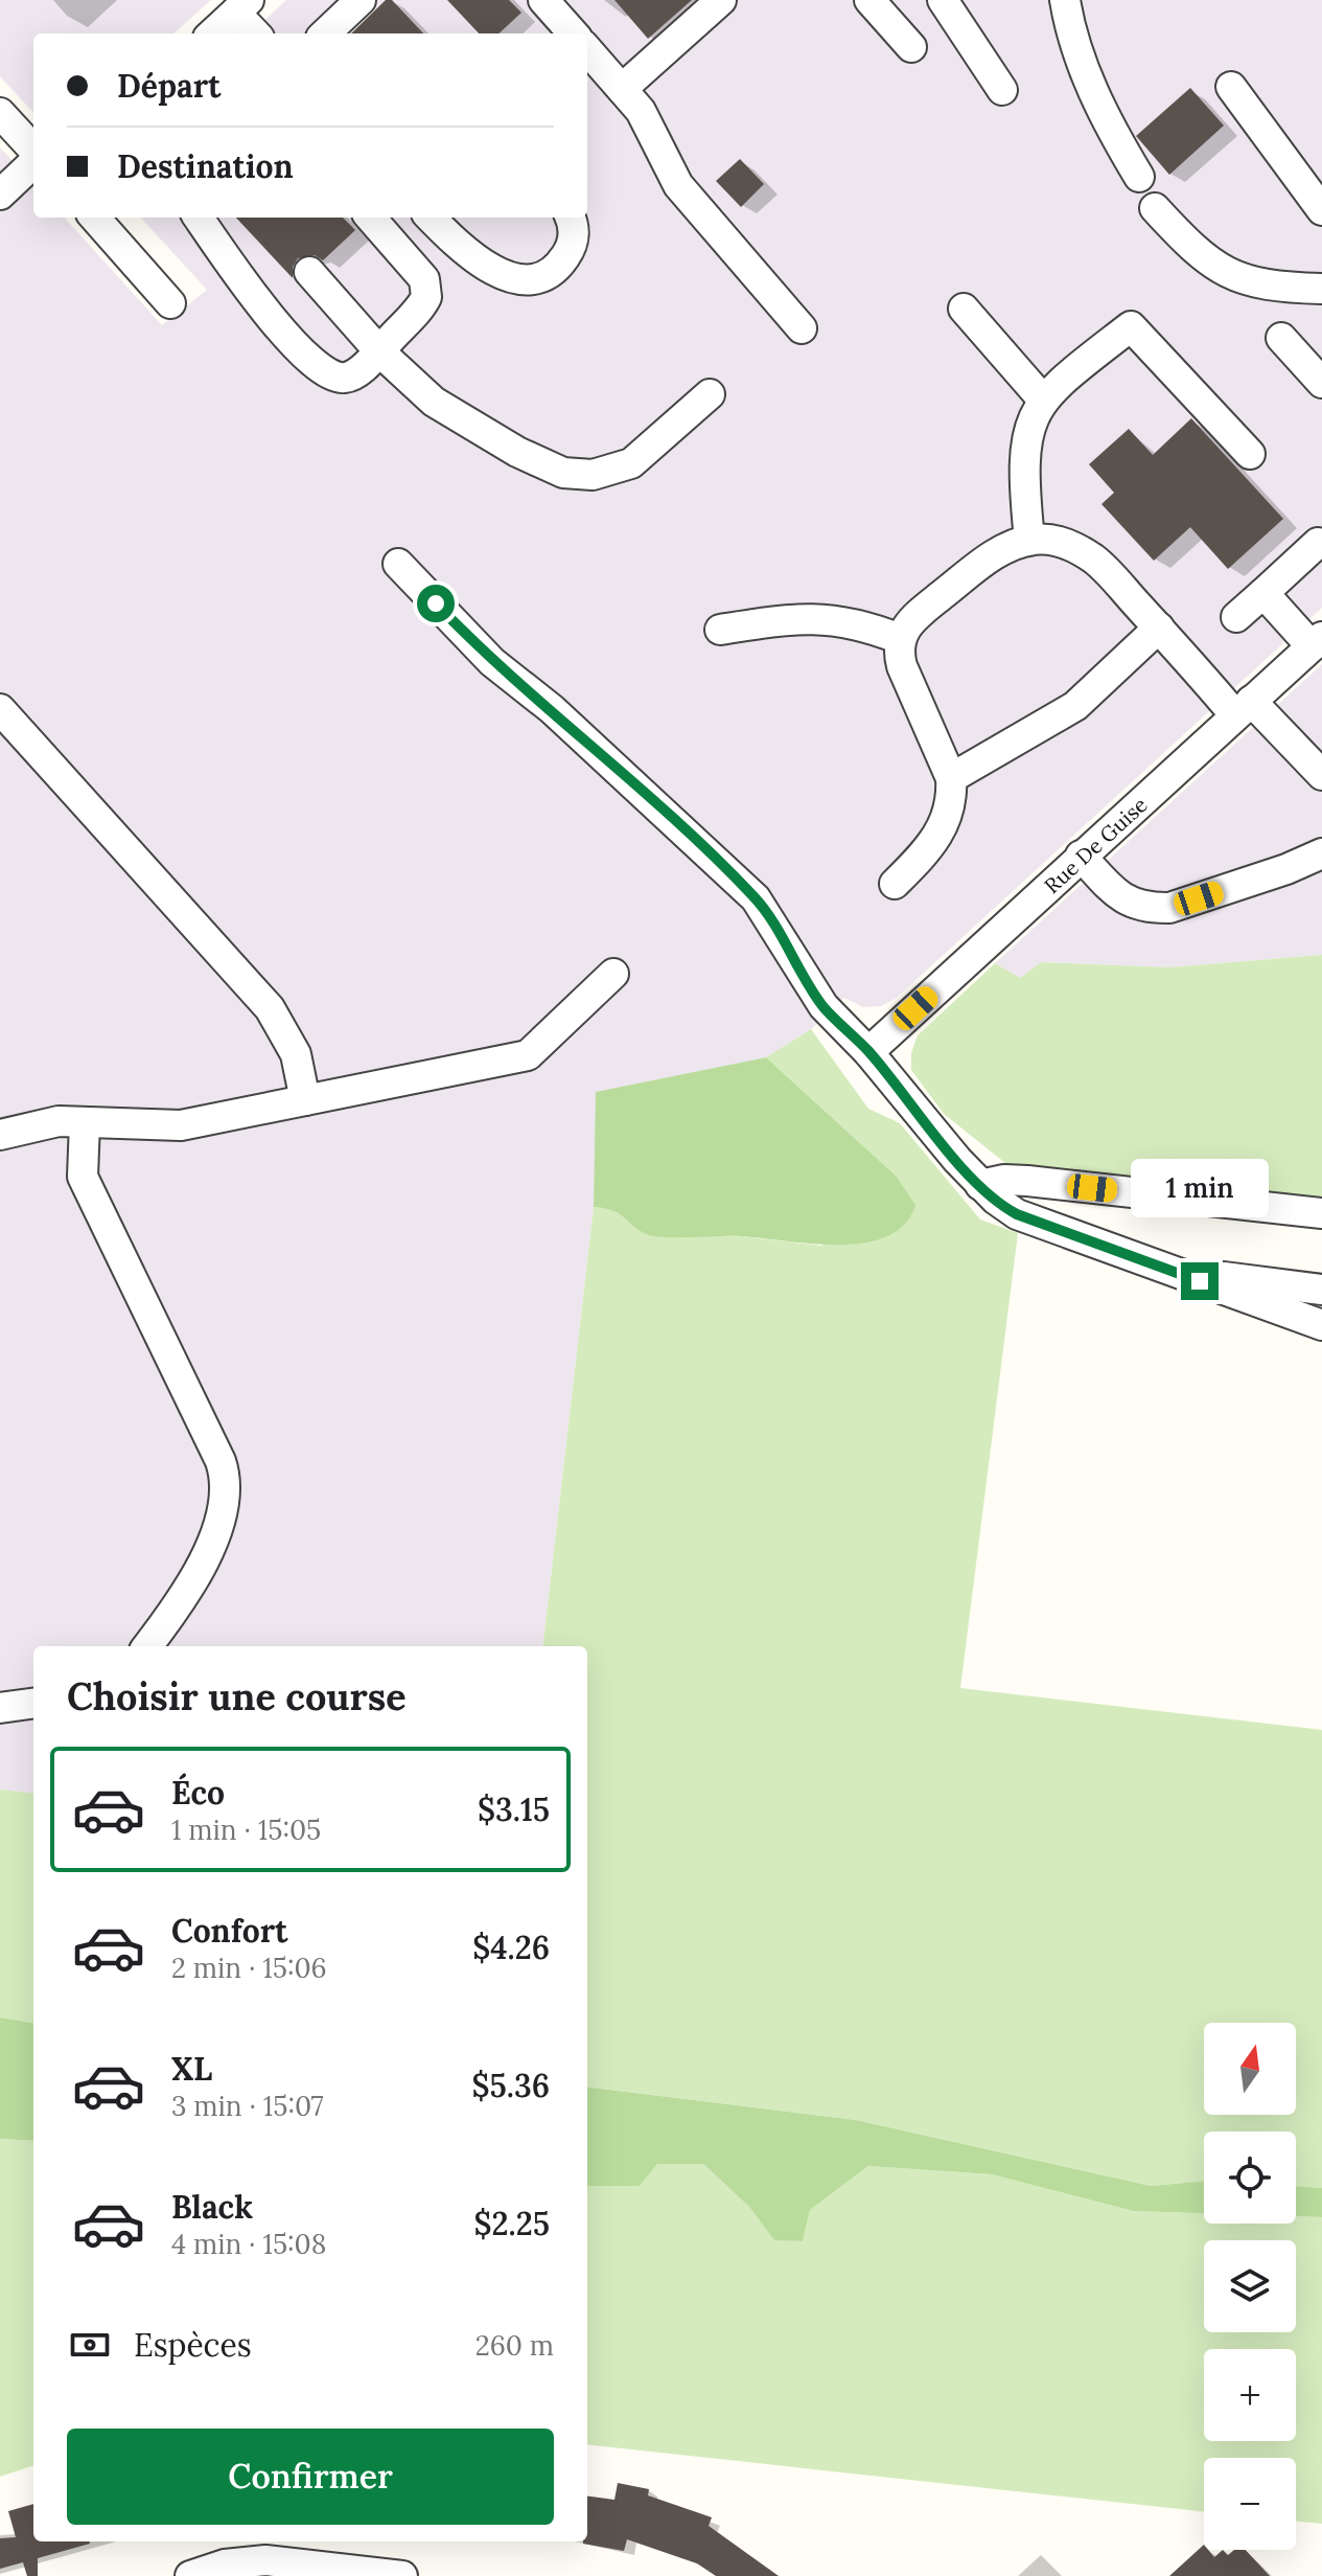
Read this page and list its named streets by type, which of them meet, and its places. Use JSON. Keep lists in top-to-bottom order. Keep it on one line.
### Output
{"streets":{"street":["Rue De Guise"]},"north":"top","page":{"banner":["Départ","Destination"],"bubble":"1 min","heading":"Choisir une course","list":[{"name":"Éco","note":"1 min · 15:05","value":"$3.15"},{"name":"Confort","note":"2 min · 15:06","value":"$4.26"},{"name":"XL","note":"3 min · 15:07","value":"$5.36"},{"name":"Black","note":"4 min · 15:08","value":"$2.25"}],"map_buttons":["+","−"],"pay":["Espèces","260 m"],"buttons":"Confirmer"}}
